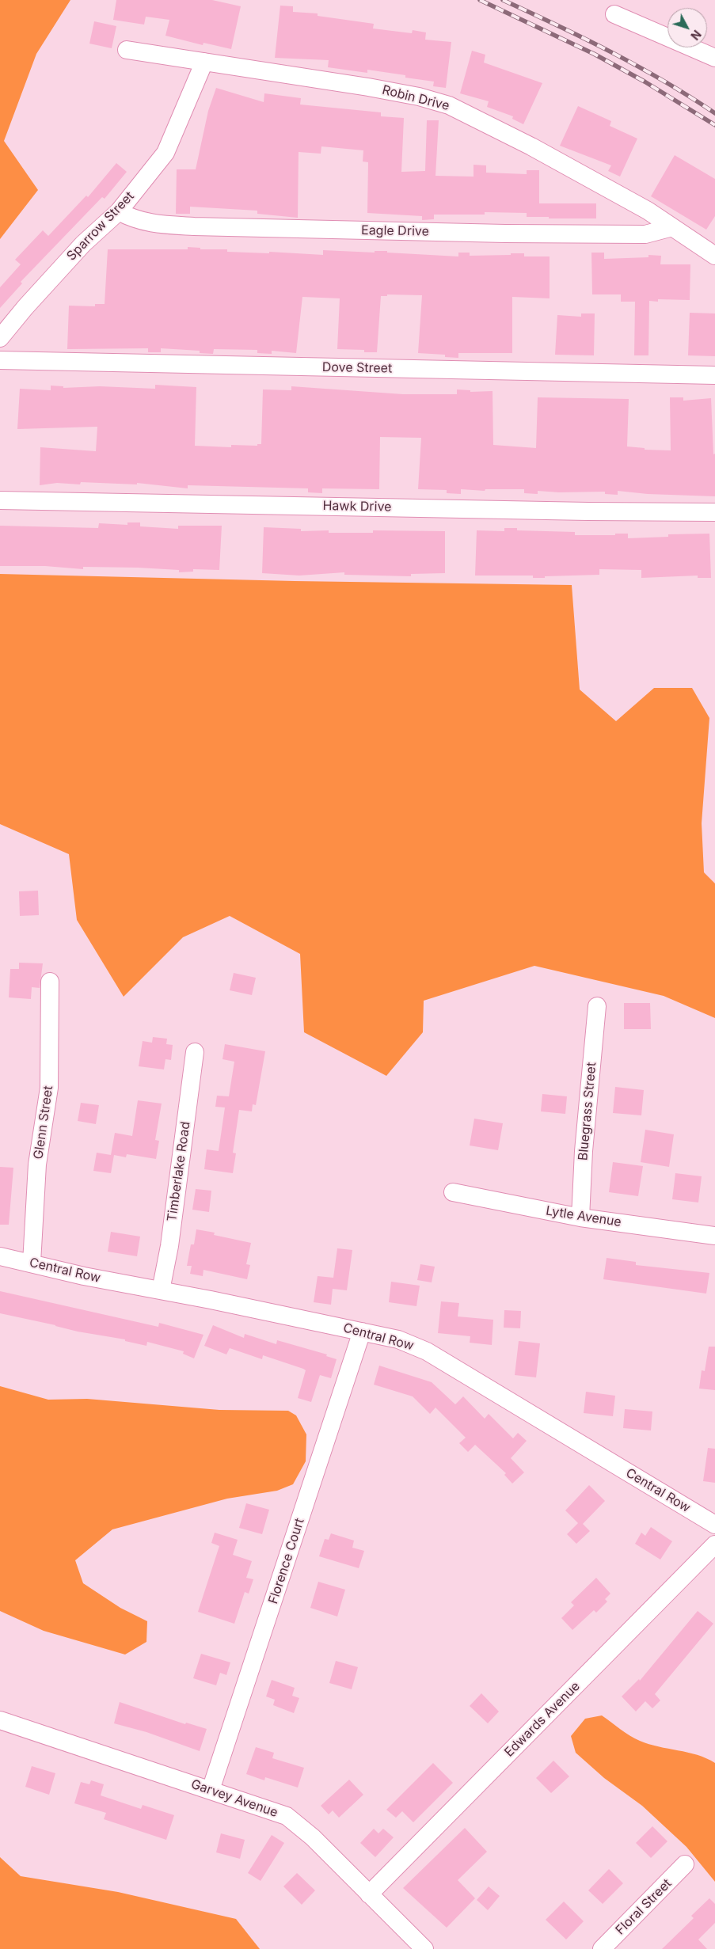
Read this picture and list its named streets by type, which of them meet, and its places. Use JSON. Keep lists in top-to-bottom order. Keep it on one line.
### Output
{"streets":{"street":["Robin Drive","Sparrow Street","Eagle Drive","Dove Street","Hawk Drive","Bluegrass Street","Glenn Street","Timberlake Road","Lytle Avenue","Central Row","Florence Court","Edwards Avenue","Garvey Avenue","Floral Street"]},"crossings":[["Robin Drive","Sparrow Street"],["Robin Drive","Eagle Drive"],["Sparrow Street","Eagle Drive"],["Bluegrass Street","Lytle Avenue"],["Glenn Street","Central Row"],["Timberlake Road","Central Row"],["Central Row","Florence Court"],["Florence Court","Garvey Avenue"],["Edwards Avenue","Garvey Avenue"]],"north":"bottom right"}
